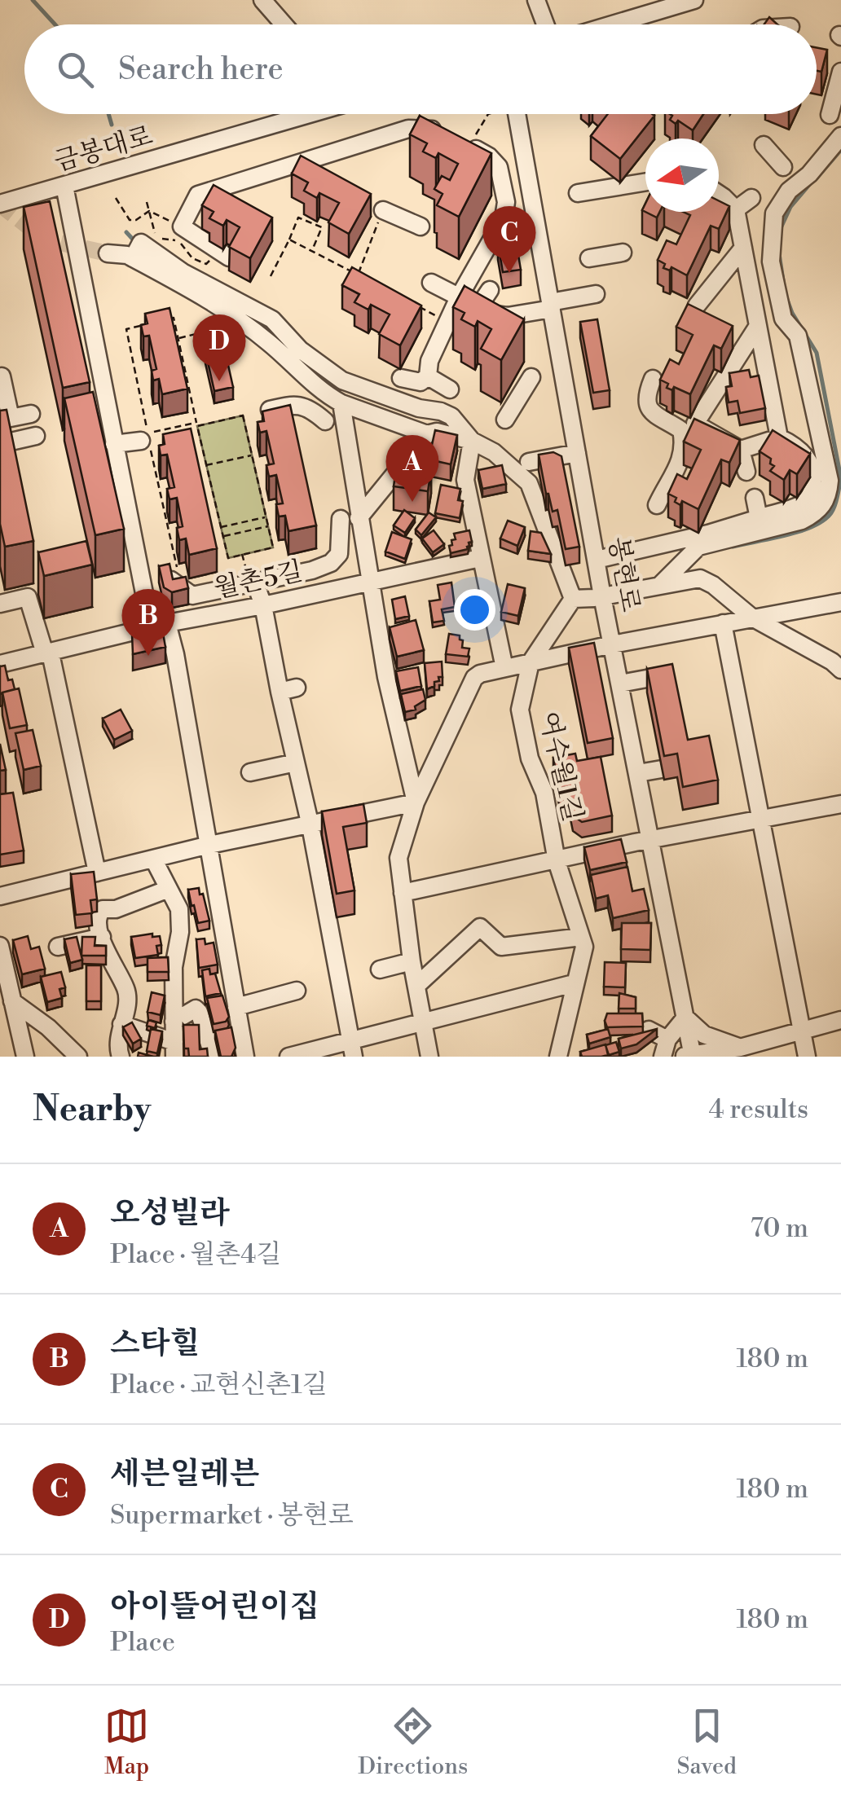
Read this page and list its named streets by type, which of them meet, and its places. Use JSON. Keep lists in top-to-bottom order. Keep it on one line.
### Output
{"streets":{"street":["금봉대로","봉현로","월촌5길","여수월1길"]},"north":"left","page":{"search":"Search here","pins":["C","D","A","B"],"heading":["Nearby","4 results"],"list":[{"mark":"A","name":"오성빌라","note":"Place · 월촌4길","value":"70 m"},{"mark":"B","name":"스타힐","note":"Place · 교현신촌1길","value":"180 m"},{"mark":"C","name":"세븐일레븐","note":"Supermarket · 봉현로","value":"180 m"},{"mark":"D","name":"아이뜰어린이집","note":"Place","value":"180 m"}],"nav":["Map","Directions","Saved"]}}
